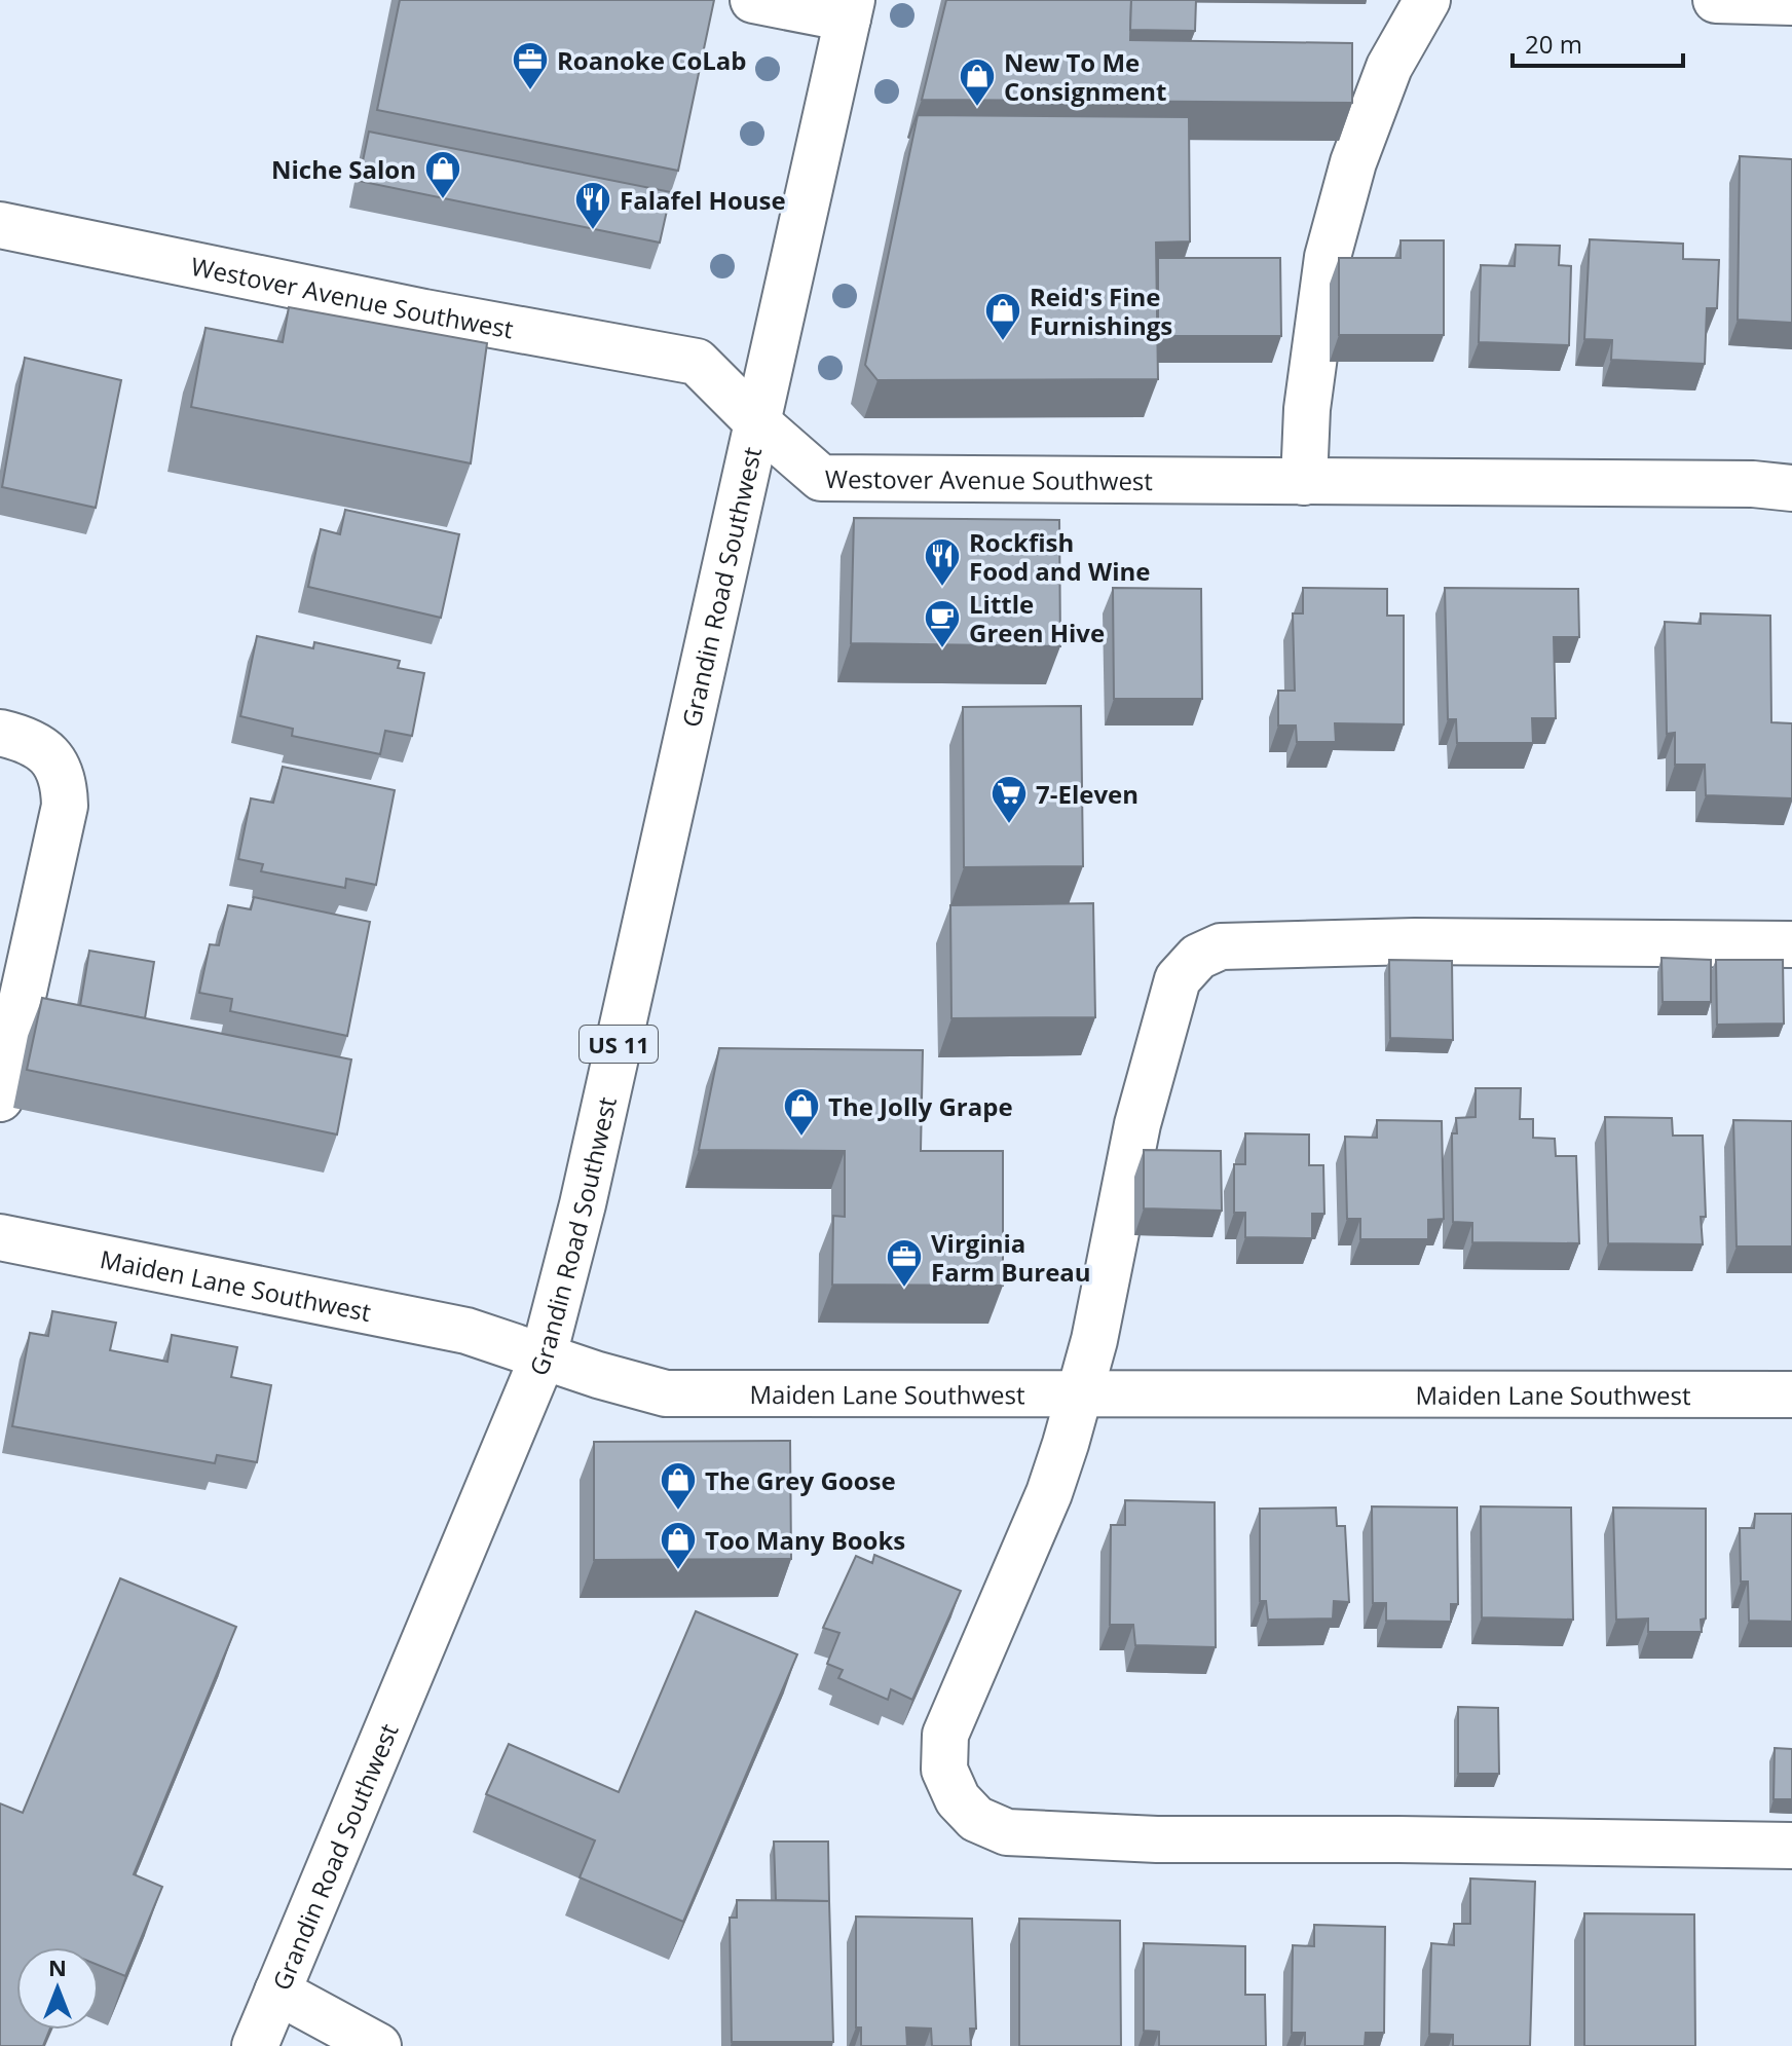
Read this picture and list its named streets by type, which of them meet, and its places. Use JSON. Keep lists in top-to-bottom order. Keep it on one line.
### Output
{"streets":{"street":["Westover Avenue Southwest","Grandin Road Southwest","US 11","Maiden Lane Southwest"]},"crossings":[["Westover Avenue Southwest","Grandin Road Southwest"],["Grandin Road Southwest","Maiden Lane Southwest"]],"places":{"office":["Roanoke CoLab","Virginia Farm Bureau"],"shop":["New To Me Consignment","Niche Salon","Reid's Fine Furnishings","The Jolly Grape","The Grey Goose","Too Many Books"],"restaurant":["Falafel House","Rockfish Food and Wine"],"cafe":["Little Green Hive"],"supermarket":["7-Eleven"]},"scale_bar":"20 m","north":"top"}
